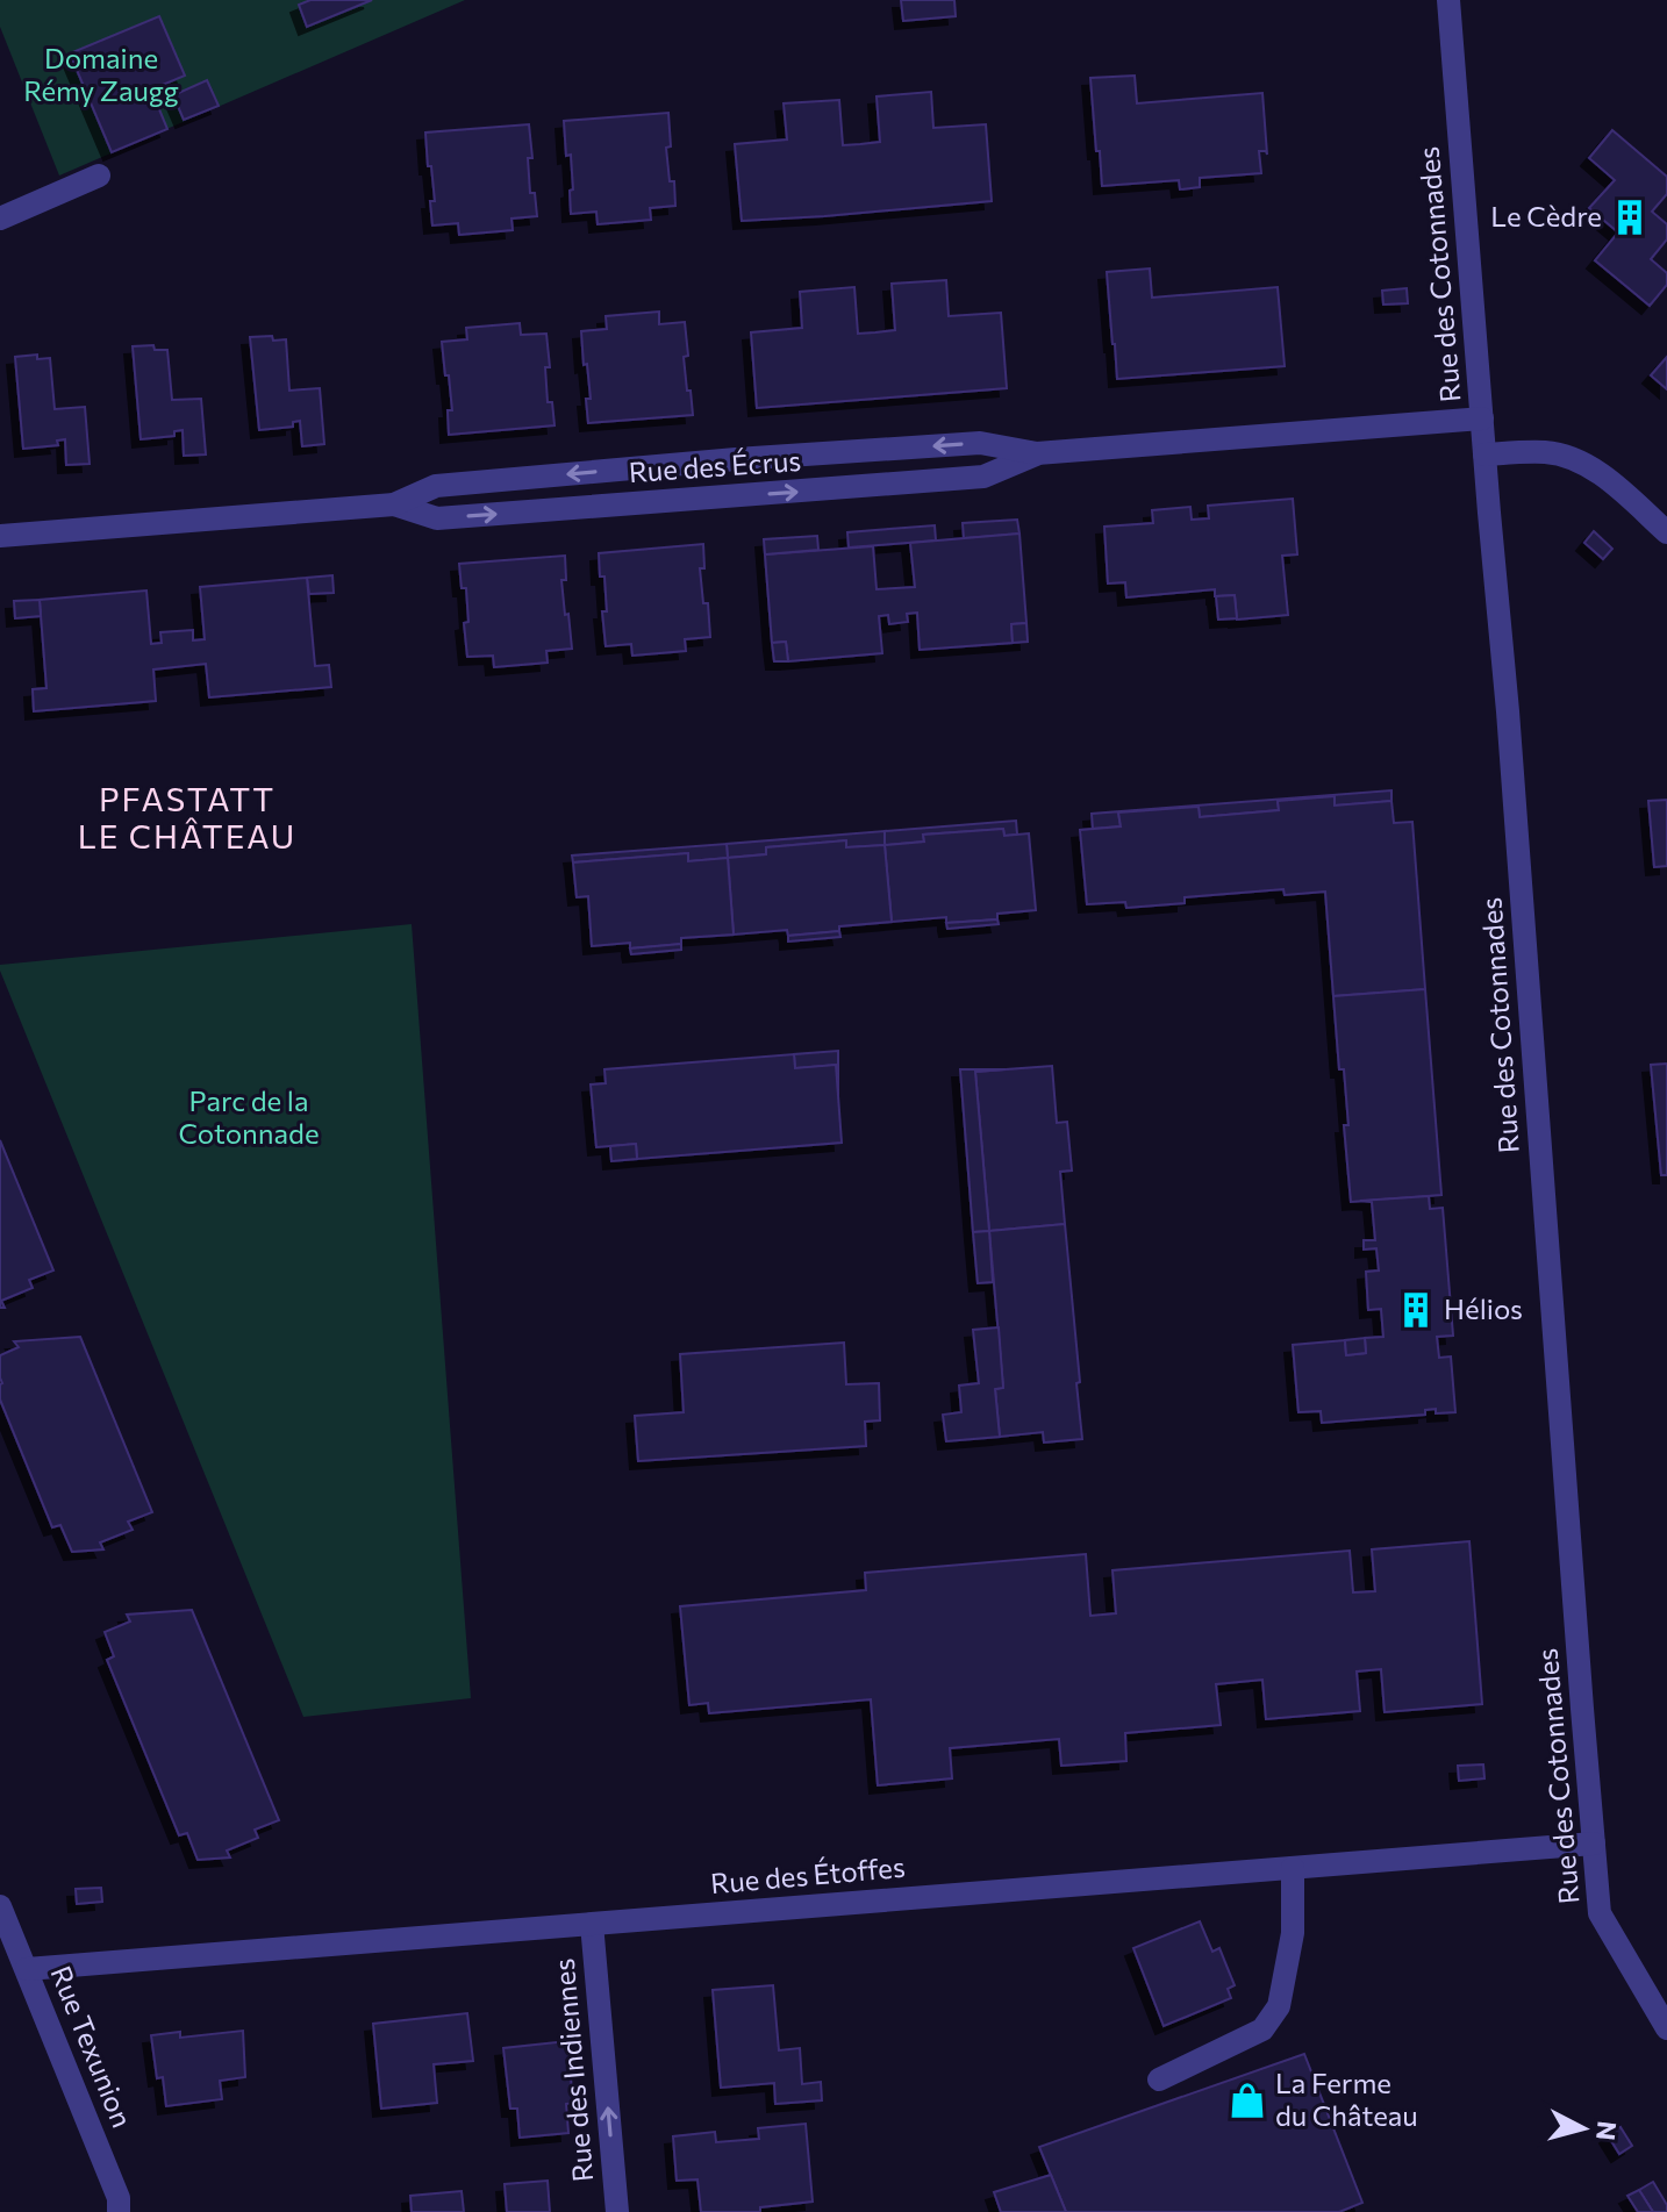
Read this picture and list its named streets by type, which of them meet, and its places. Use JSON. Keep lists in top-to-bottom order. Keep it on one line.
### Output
{"streets":{"street":["Rue des Cotonnades","Rue des Écrus","Rue des Étoffes","Rue Texunion","Rue des Indiennes"]},"crossings":[["Rue des Cotonnades","Rue des Écrus"],["Rue des Cotonnades","Rue des Étoffes"],["Rue des Étoffes","Rue Texunion"],["Rue des Étoffes","Rue des Indiennes"]],"one_way":["Rue des Indiennes"],"districts":["PFASTATT LE CHÂTEAU"],"parks":["Domaine Rémy Zaugg","Parc de la Cotonnade"],"places":{"building":["Le Cèdre","Hélios"],"shop":["La Ferme du Château"]},"north":"right"}
